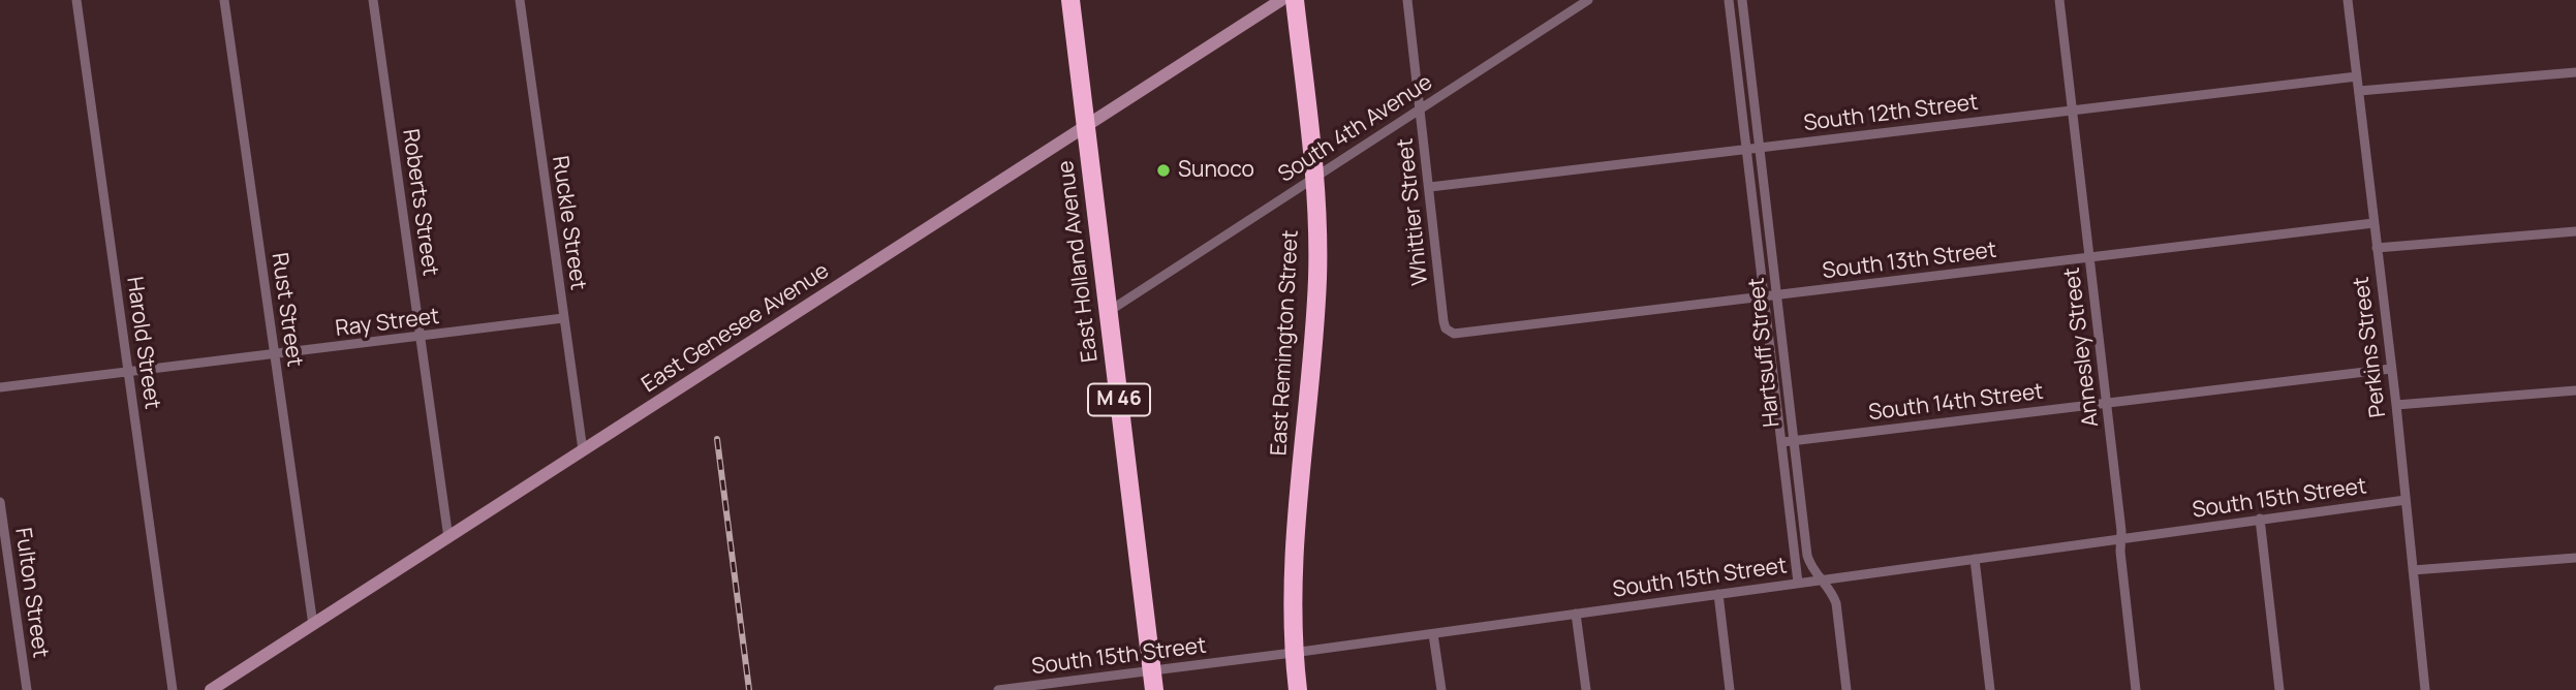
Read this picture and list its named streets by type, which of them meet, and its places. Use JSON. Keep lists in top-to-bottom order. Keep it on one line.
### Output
{"streets":{"highway":["East Holland Avenue","East Remington Street","M 46"],"main road":["East Genesee Avenue"],"street":["South 12th Street","South 4th Avenue","Roberts Street","Whittier Street","Ruckle Street","South 13th Street","Rust Street","Ray Street","Harold Street","Annesley Street","Perkins Street","Hartsuff Street","South 14th Street","South 15th Street","Fulton Street"]},"crossings":[["South 12th Street","Whittier Street"],["South 12th Street","Annesley Street"],["South 12th Street","Perkins Street"],["South 12th Street","Hartsuff Street"],["South 4th Avenue","Whittier Street"],["South 4th Avenue","East Holland Avenue"],["South 4th Avenue","East Remington Street"],["Roberts Street","Ray Street"],["Roberts Street","East Genesee Avenue"],["Whittier Street","South 13th Street"],["Ruckle Street","Ray Street"],["Ruckle Street","East Genesee Avenue"],["East Holland Avenue","East Genesee Avenue"],["East Holland Avenue","South 15th Street"],["South 13th Street","Annesley Street"],["South 13th Street","Perkins Street"],["South 13th Street","Hartsuff Street"],["Rust Street","Ray Street"],["Rust Street","East Genesee Avenue"],["Ray Street","Harold Street"],["East Remington Street","South 15th Street"],["Annesley Street","South 14th Street"],["Annesley Street","South 15th Street"],["Perkins Street","South 14th Street"],["Perkins Street","South 15th Street"],["Hartsuff Street","South 14th Street"],["Hartsuff Street","South 15th Street"]],"places":["Sunoco"]}
